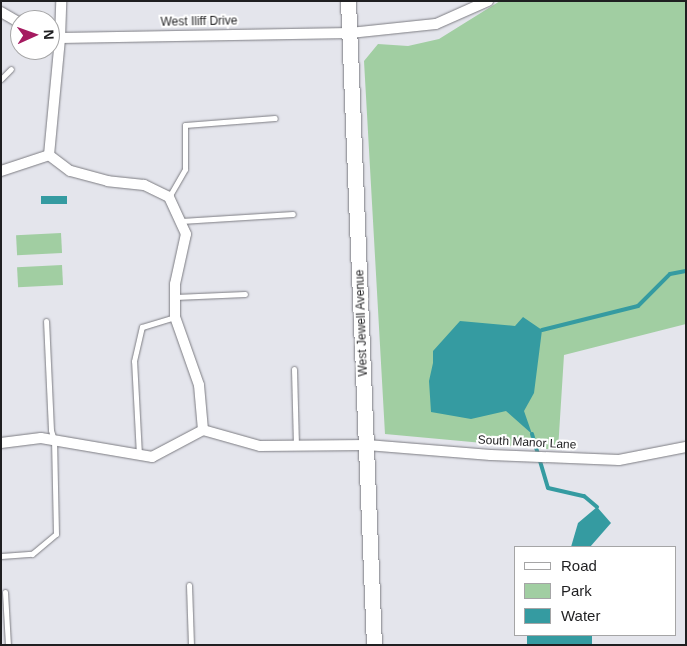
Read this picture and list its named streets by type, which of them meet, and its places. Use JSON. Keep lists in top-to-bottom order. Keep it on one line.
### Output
{"streets":{"main road":["West Jewell Avenue"],"street":["West Iliff Drive","South Manor Lane"]},"crossings":[["West Iliff Drive","West Jewell Avenue"],["West Jewell Avenue","South Manor Lane"]],"legend":["Road","Park","Water"],"north":"right"}
